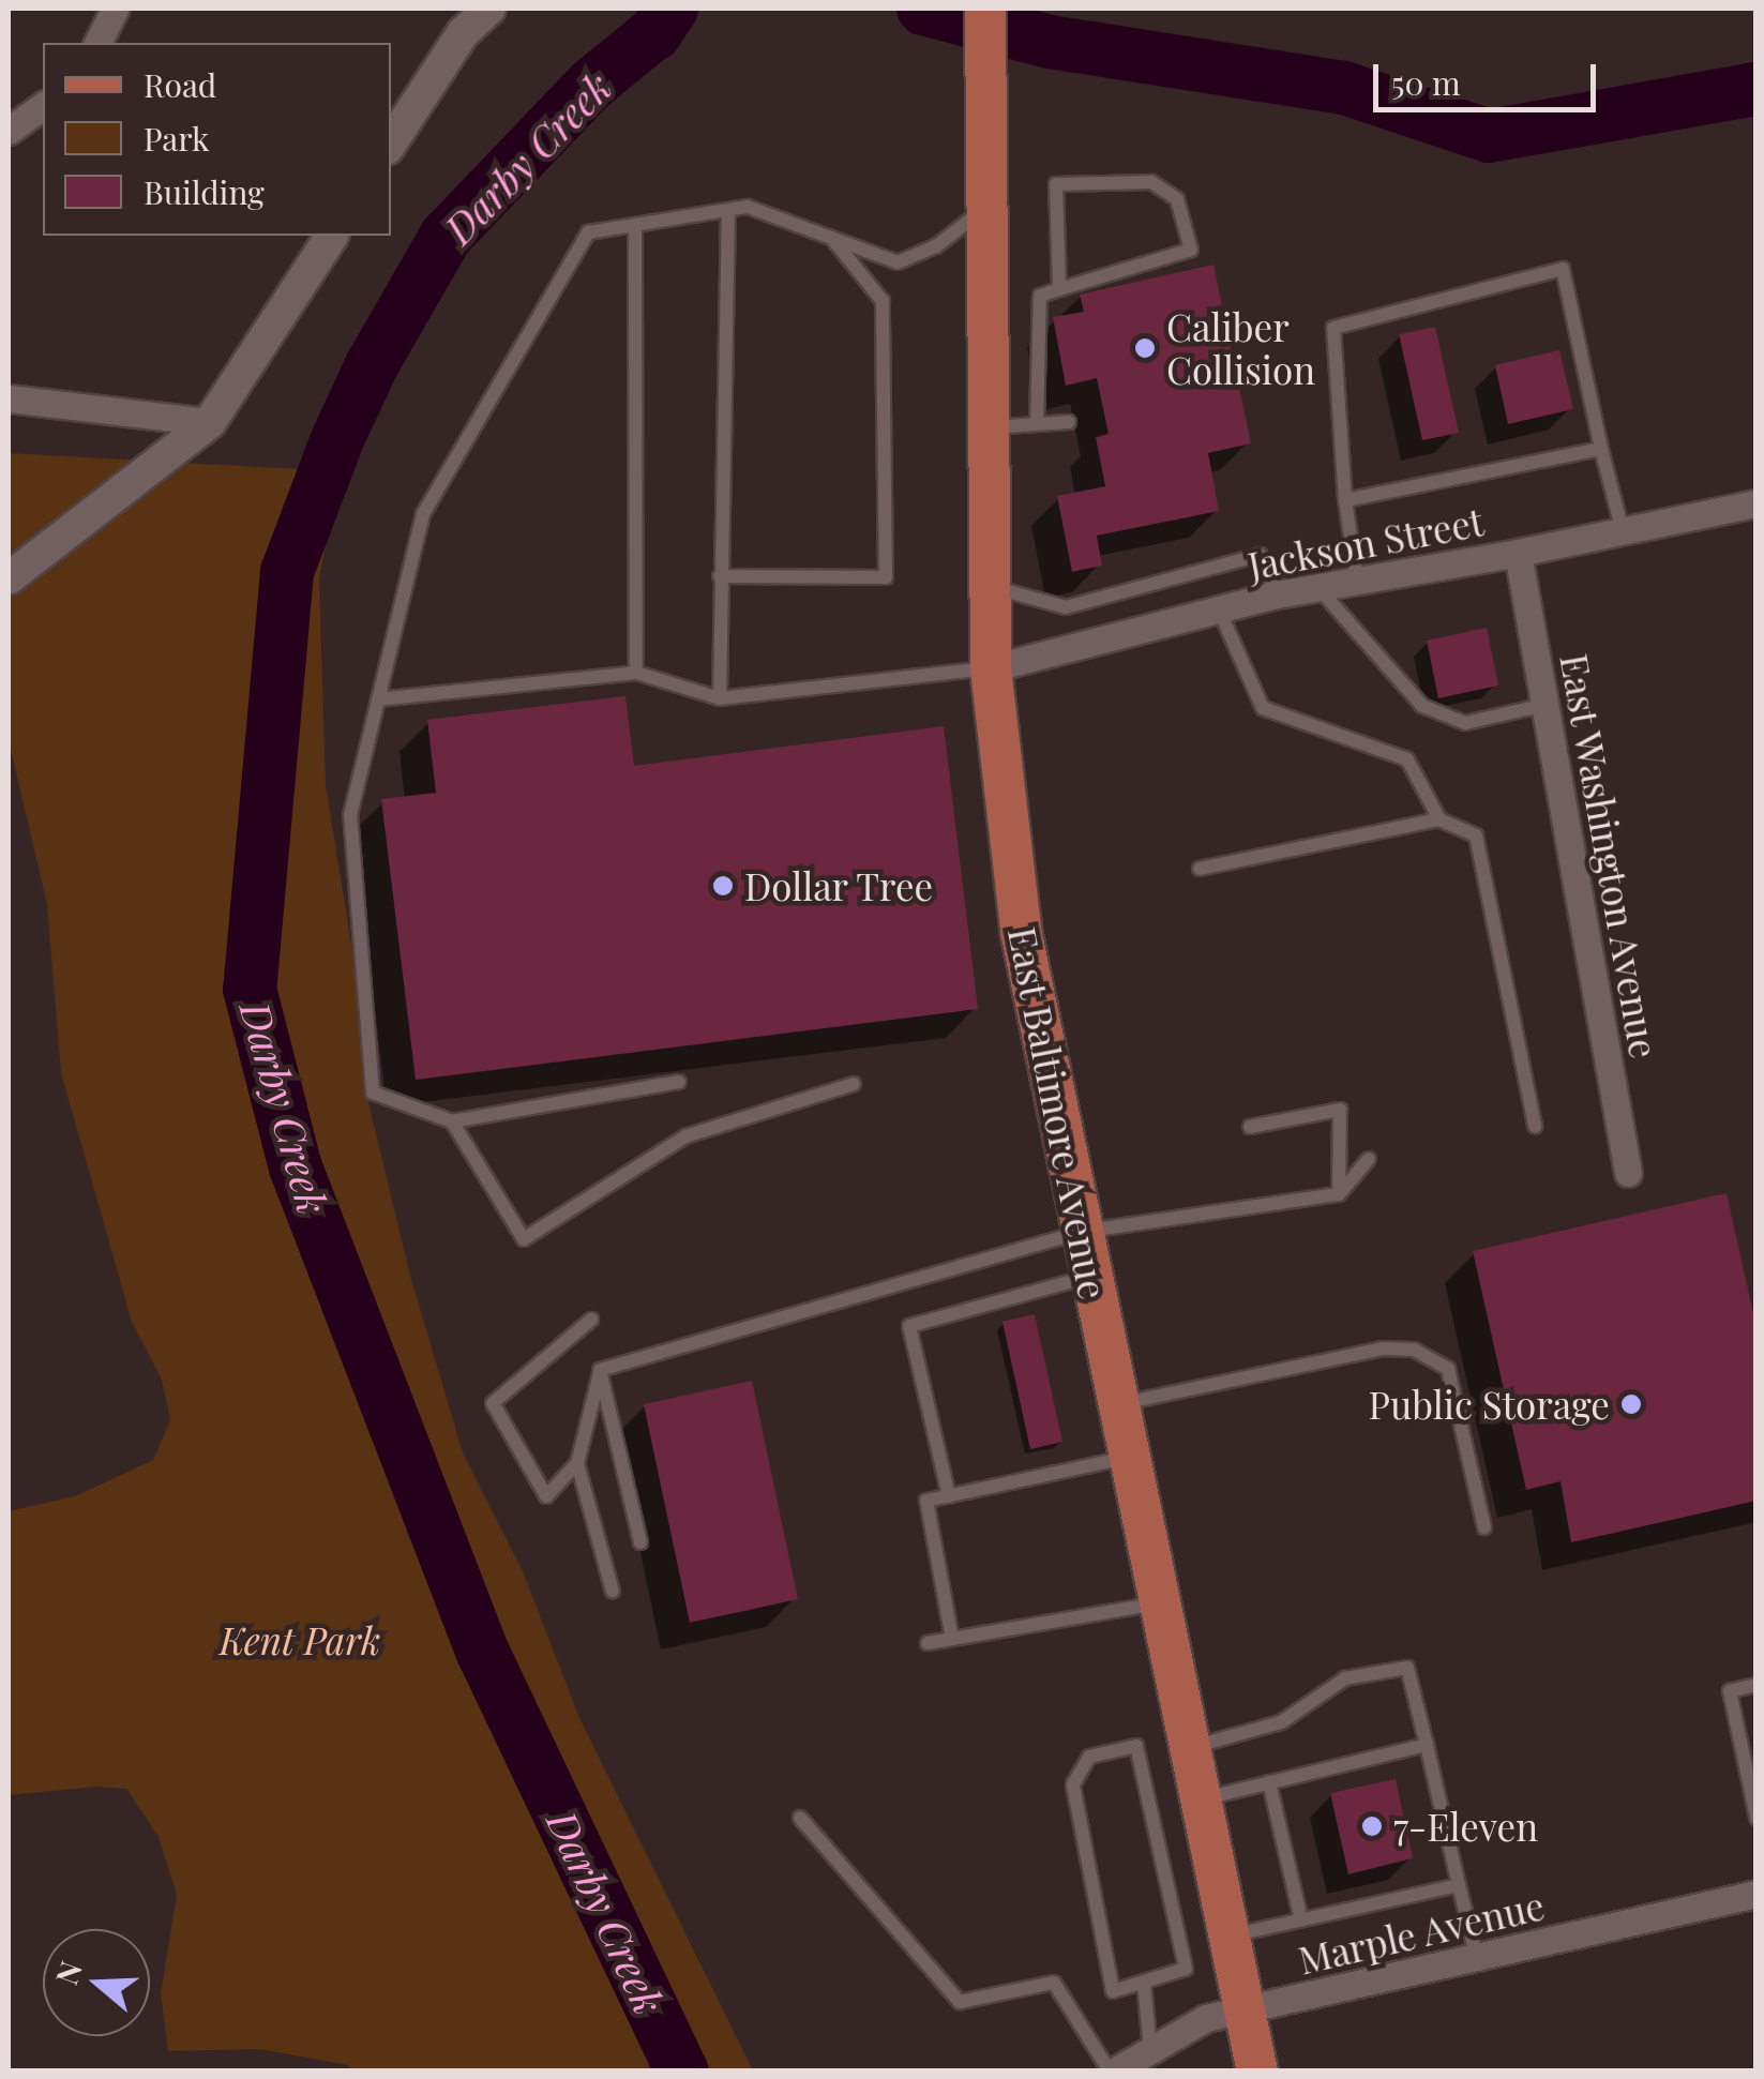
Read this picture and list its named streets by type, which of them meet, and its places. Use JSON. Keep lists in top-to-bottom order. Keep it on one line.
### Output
{"streets":{"main road":["East Baltimore Avenue"],"street":["Jackson Street","East Washington Avenue","Marple Avenue"]},"crossings":[["Jackson Street","East Washington Avenue"],["Jackson Street","East Baltimore Avenue"],["East Baltimore Avenue","Marple Avenue"]],"water":["Darby Creek"],"parks":["Kent Park"],"places":["Caliber Collision","Dollar Tree","Public Storage","7-Eleven"],"legend":["Road","Park","Building"],"scale_bar":"50 m","north":"left"}
